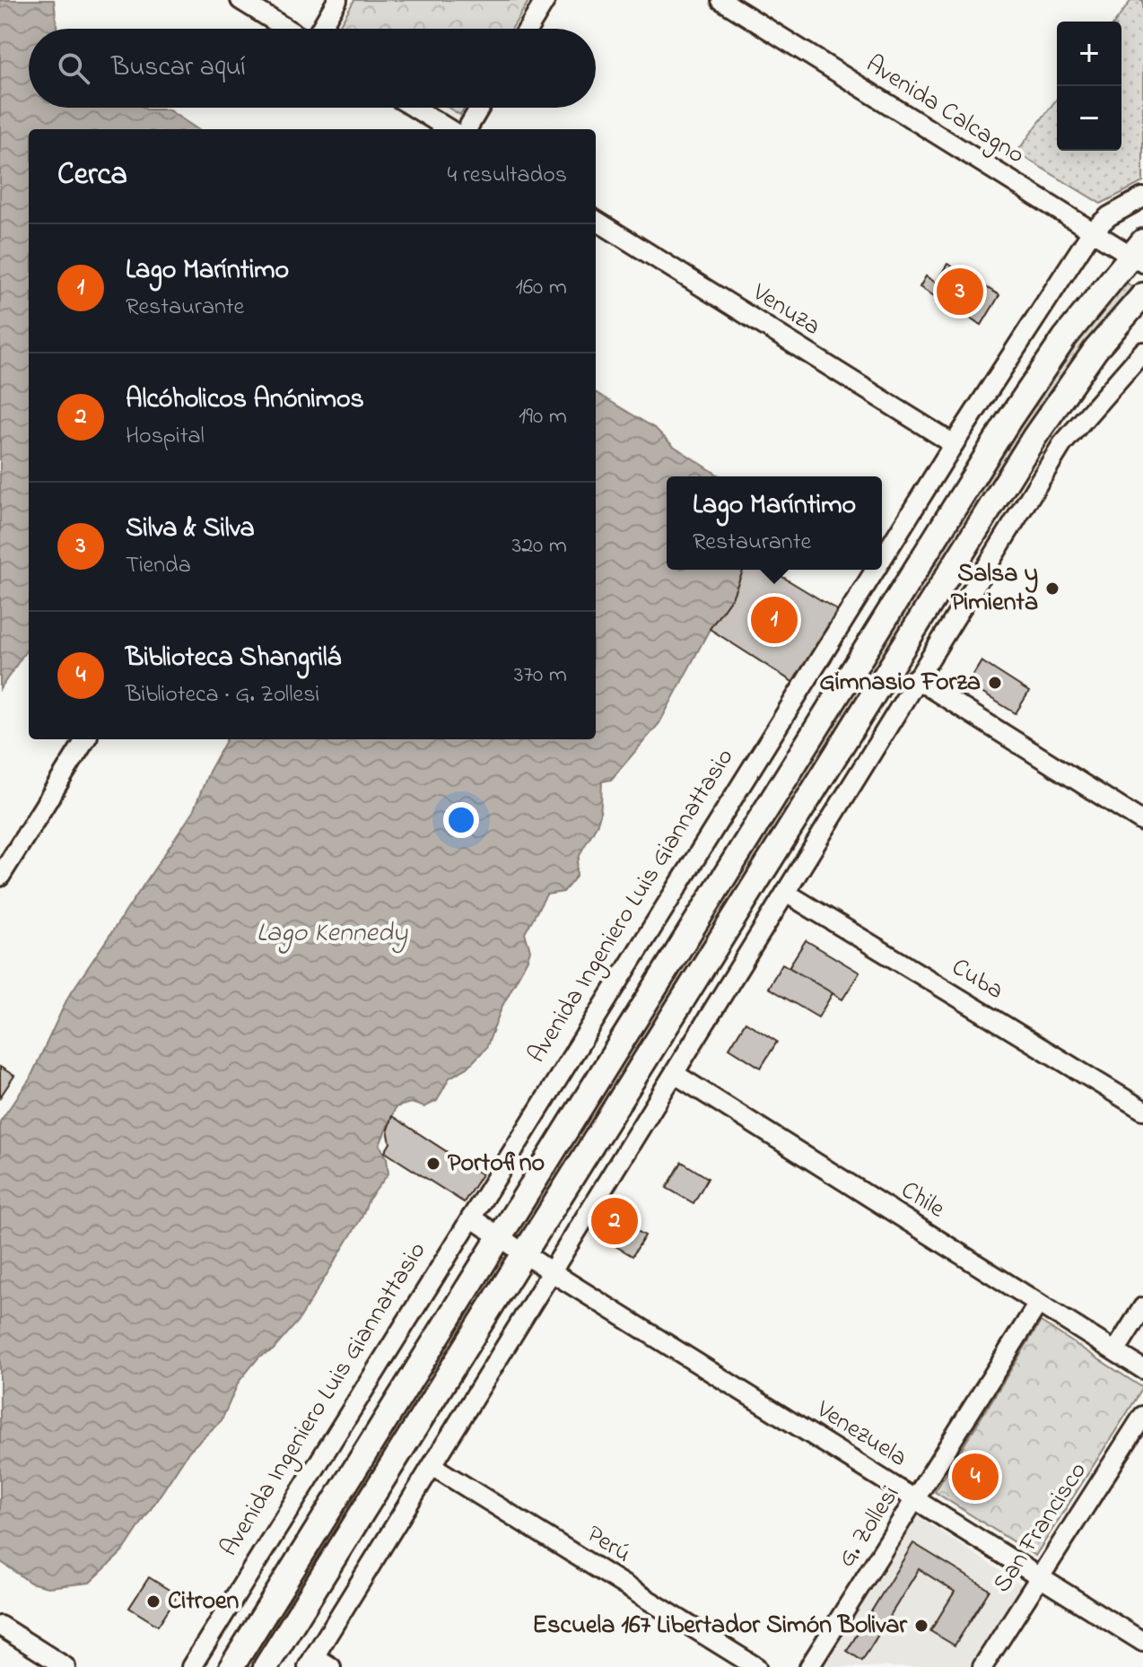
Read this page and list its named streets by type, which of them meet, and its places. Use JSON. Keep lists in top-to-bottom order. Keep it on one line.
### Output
{"streets":{"street":["Avenida Calcagno","Venuza","Avenida Ingeniero Luis Giannattasio","Cuba","Chile","Venezuela","G. Zollesi","San Francisco","Perú"]},"crossings":[["Avenida Calcagno","Avenida Ingeniero Luis Giannattasio"],["Venuza","Avenida Ingeniero Luis Giannattasio"],["Avenida Ingeniero Luis Giannattasio","Venezuela"],["Chile","G. Zollesi"],["Venezuela","G. Zollesi"],["Venezuela","San Francisco"]],"water":["Lago Kennedy"],"places":["Salsa y Pimienta","Gimnasio Forza","Portofino","Citroen","Escuela 167 Libertador Simón Bolivar"],"page":{"map_buttons":["+","−"],"search":"Buscar aquí","heading":["Cerca","4 resultados"],"list":[{"mark":"1","name":"Lago Maríntimo","note":"Restaurante","value":"160 m"},{"mark":"2","name":"Alcóholicos Anónimos","note":"Hospital","value":"190 m"},{"mark":"3","name":"Silva & Silva","note":"Tienda","value":"320 m"},{"mark":"4","name":"Biblioteca Shangrilá","note":"Biblioteca · G. Zollesi","value":"370 m"}],"pins":["3","1","2","4"],"popup":["Lago Maríntimo","Restaurante"]}}
